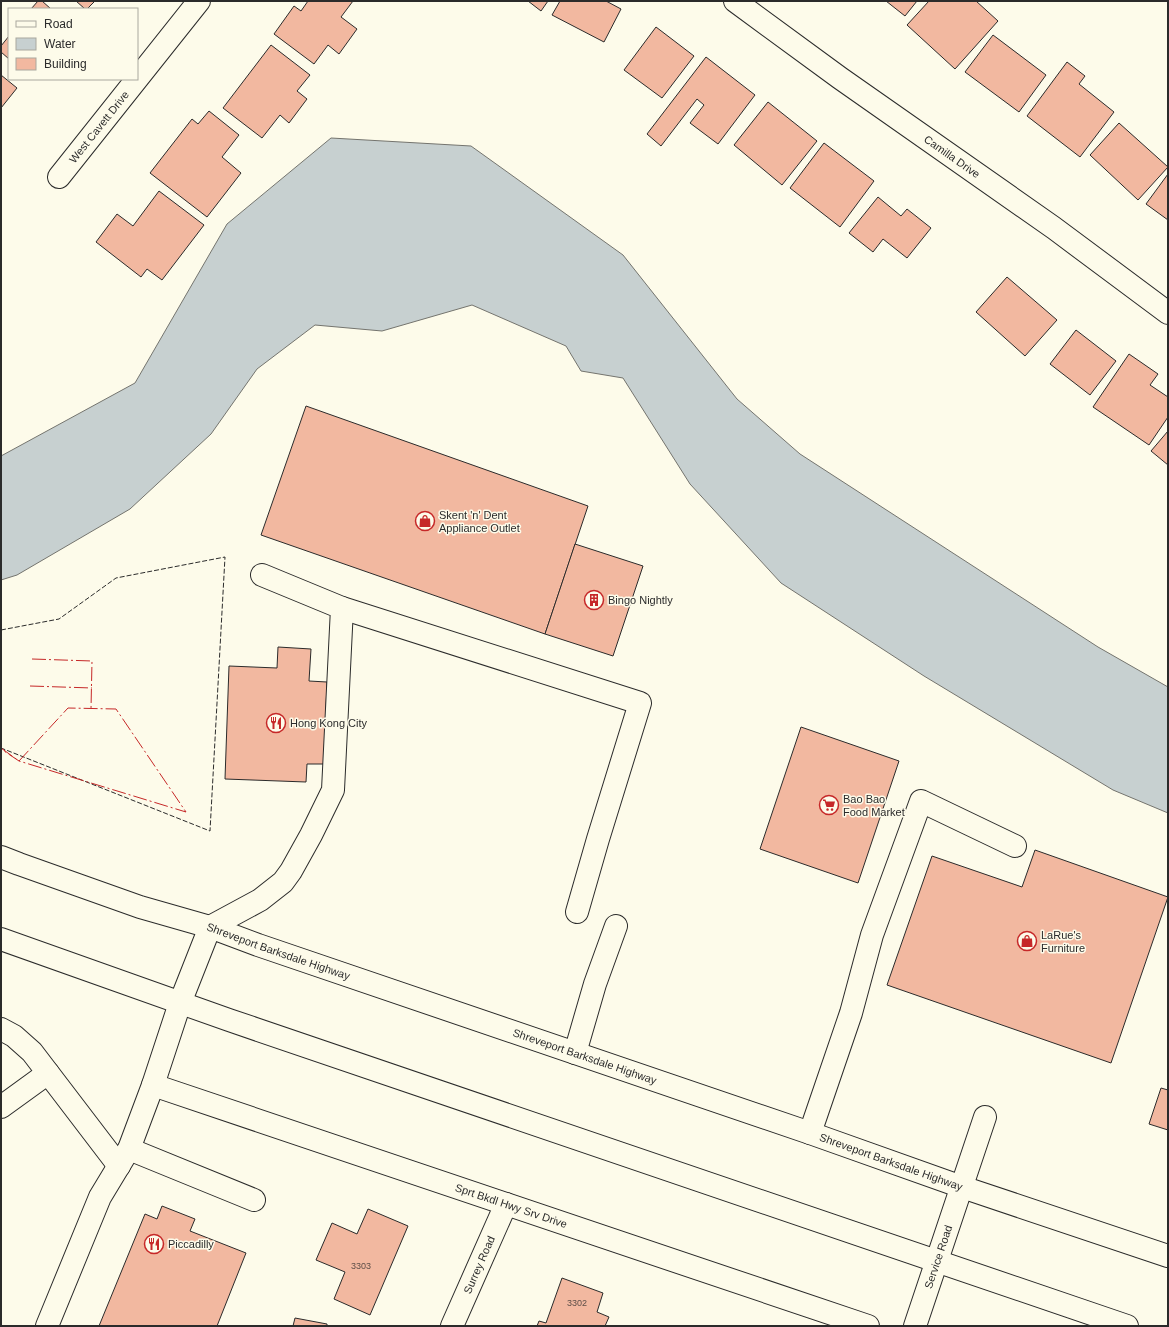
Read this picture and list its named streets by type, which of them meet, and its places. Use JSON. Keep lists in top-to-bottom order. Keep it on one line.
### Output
{"streets":{"main road":["West Cavett Drive","Camilla Drive","Shreveport Barksdale Highway","Sprt Bkdl Hwy Srv Drive","Service Road","Surrey Road"]},"crossings":[["Shreveport Barksdale Highway","Service Road"],["Sprt Bkdl Hwy Srv Drive","Surrey Road"]],"places":{"shop":["Skent 'n' Dent Appliance Outlet","LaRue's Furniture"],"building":["Bingo Nightly"],"restaurant":["Hong Kong City","Piccadilly"],"supermarket":["Bao Bao Food Market"]},"house_numbers":["3303","3302"],"legend":["Road","Water","Building"]}
